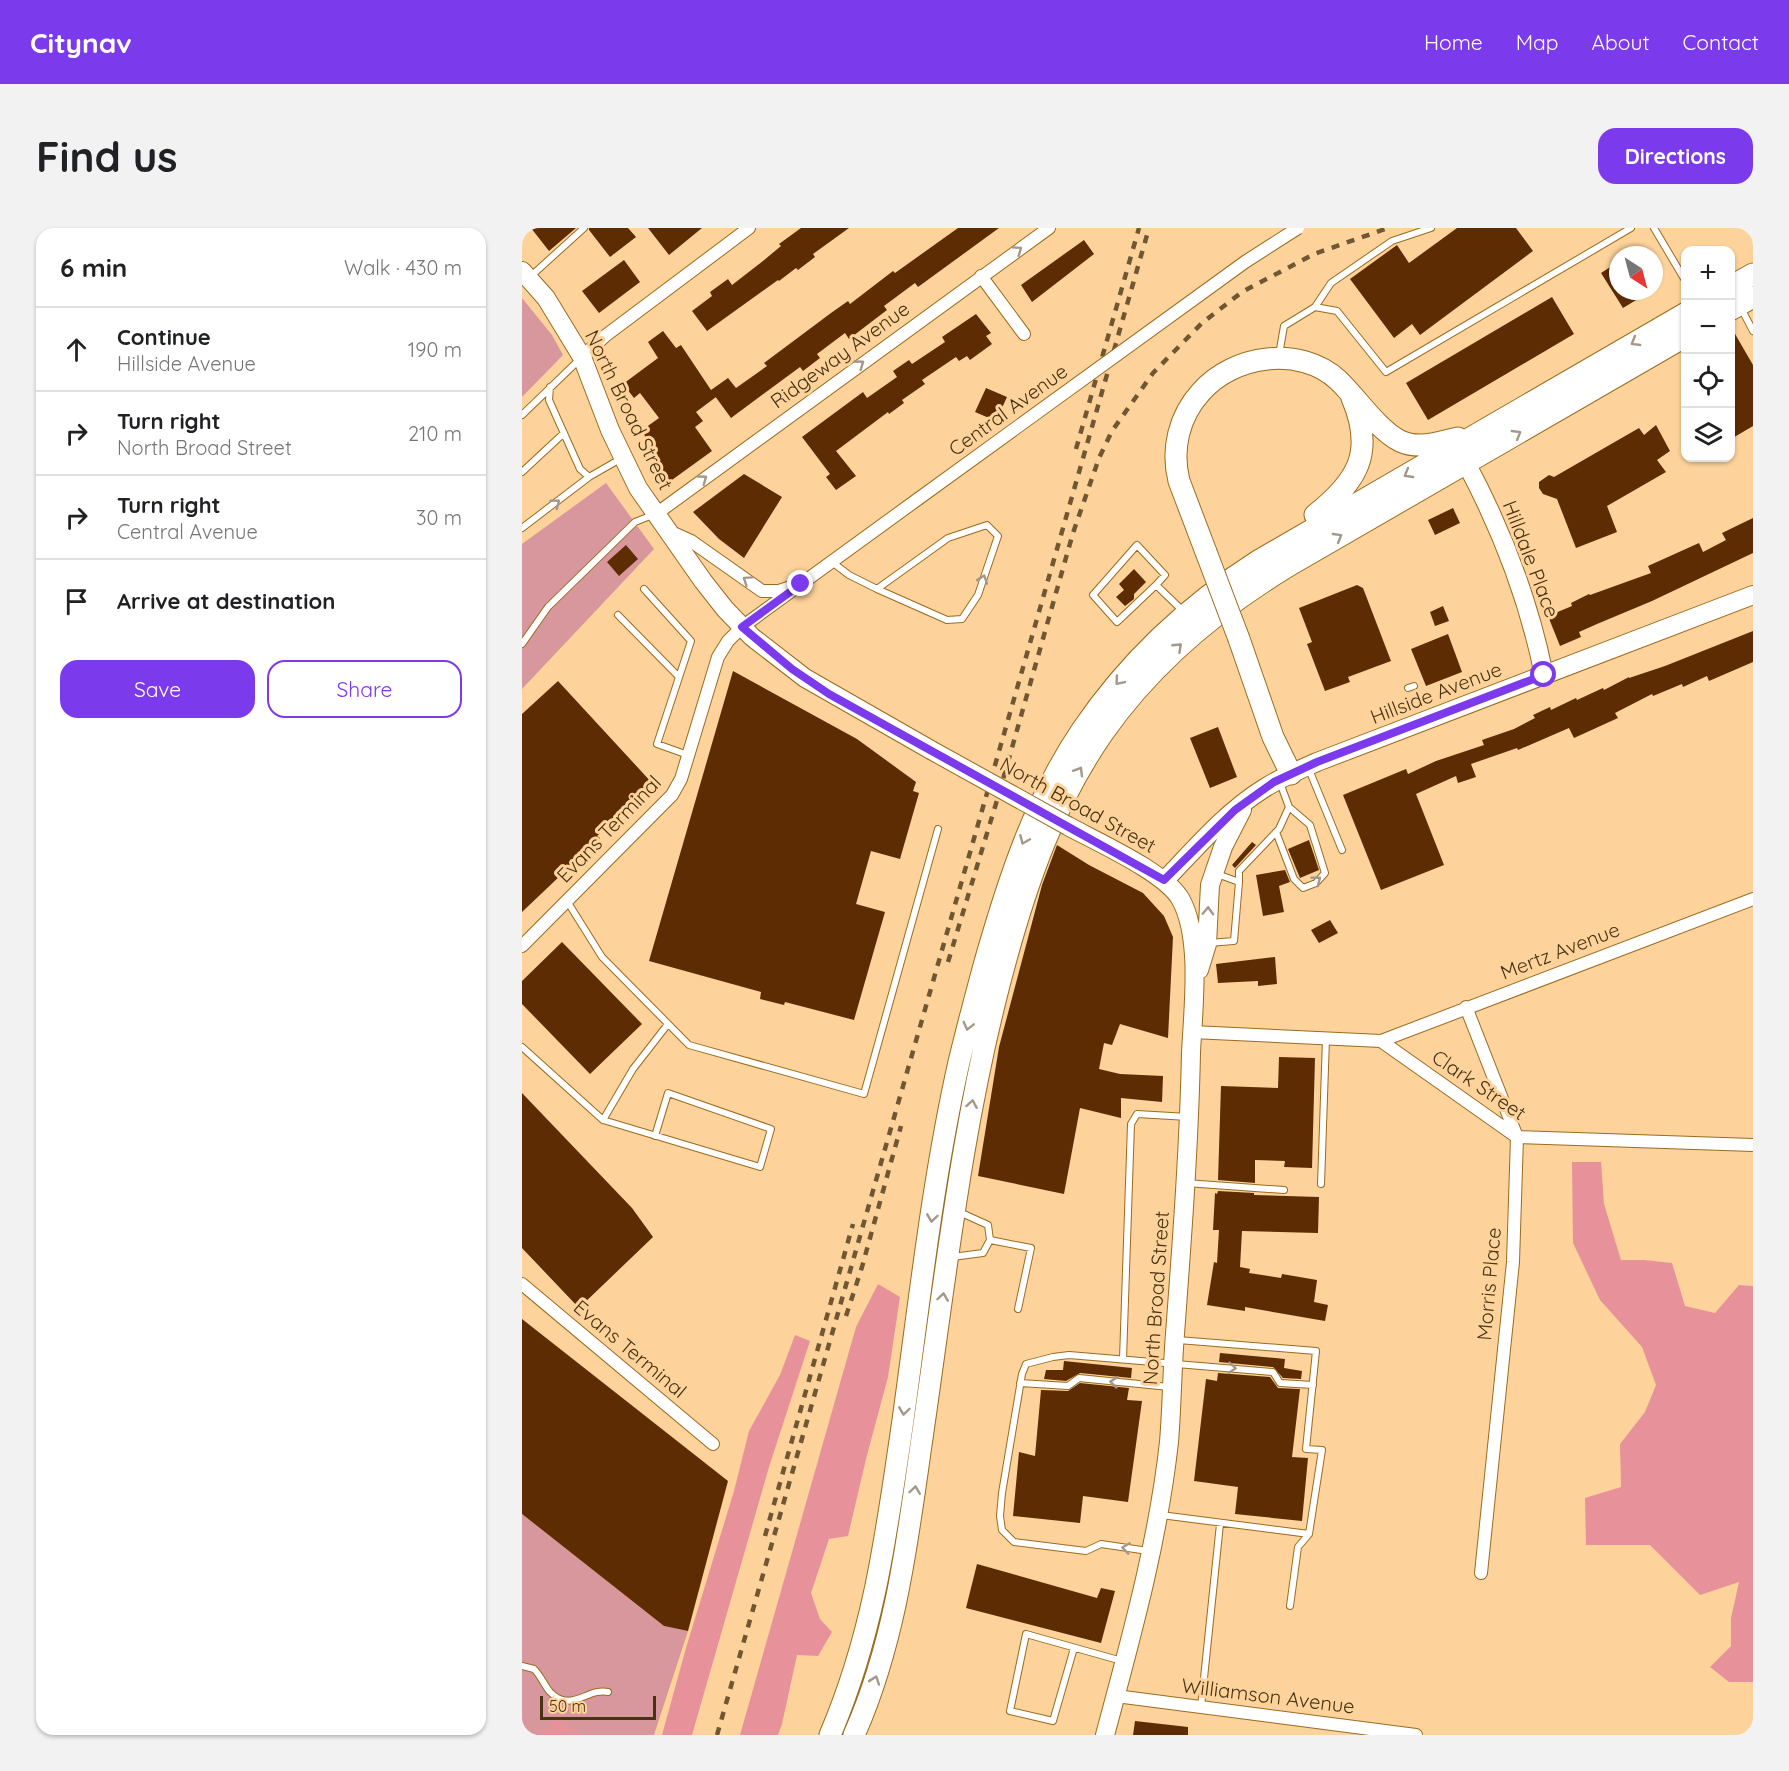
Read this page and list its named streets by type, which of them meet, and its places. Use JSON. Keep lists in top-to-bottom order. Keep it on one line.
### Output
{"streets":{"main road":["North Broad Street","Hilldale Place","Hillside Avenue"],"street":["Ridgeway Avenue","Central Avenue","Evans Terminal","Mertz Avenue","Clark Street","Morris Place","Williamson Avenue"]},"crossings":[["Ridgeway Avenue","North Broad Street"],["North Broad Street","Central Avenue"],["North Broad Street","Hillside Avenue"],["North Broad Street","Evans Terminal"],["North Broad Street","Williamson Avenue"],["Central Avenue","Evans Terminal"],["Hilldale Place","Hillside Avenue"],["Mertz Avenue","Clark Street"],["Mertz Avenue","Morris Place"],["Clark Street","Morris Place"]],"one_way":["Ridgeway Avenue"],"scale_bar":"50 m","north":"bottom right","page":{"header":"Citynav","nav":["Home","Map","About","Contact"],"buttons":["Directions",["Save","Share"]],"title":"Find us","heading":["6 min","Walk · 430 m"],"map_buttons":["+","−"],"list":[["Continue","Hillside Avenue","190 m"],["Turn right","North Broad Street","210 m"],["Turn right","Central Avenue","30 m"],"Arrive at destination"],"scale":"50 m"}}
